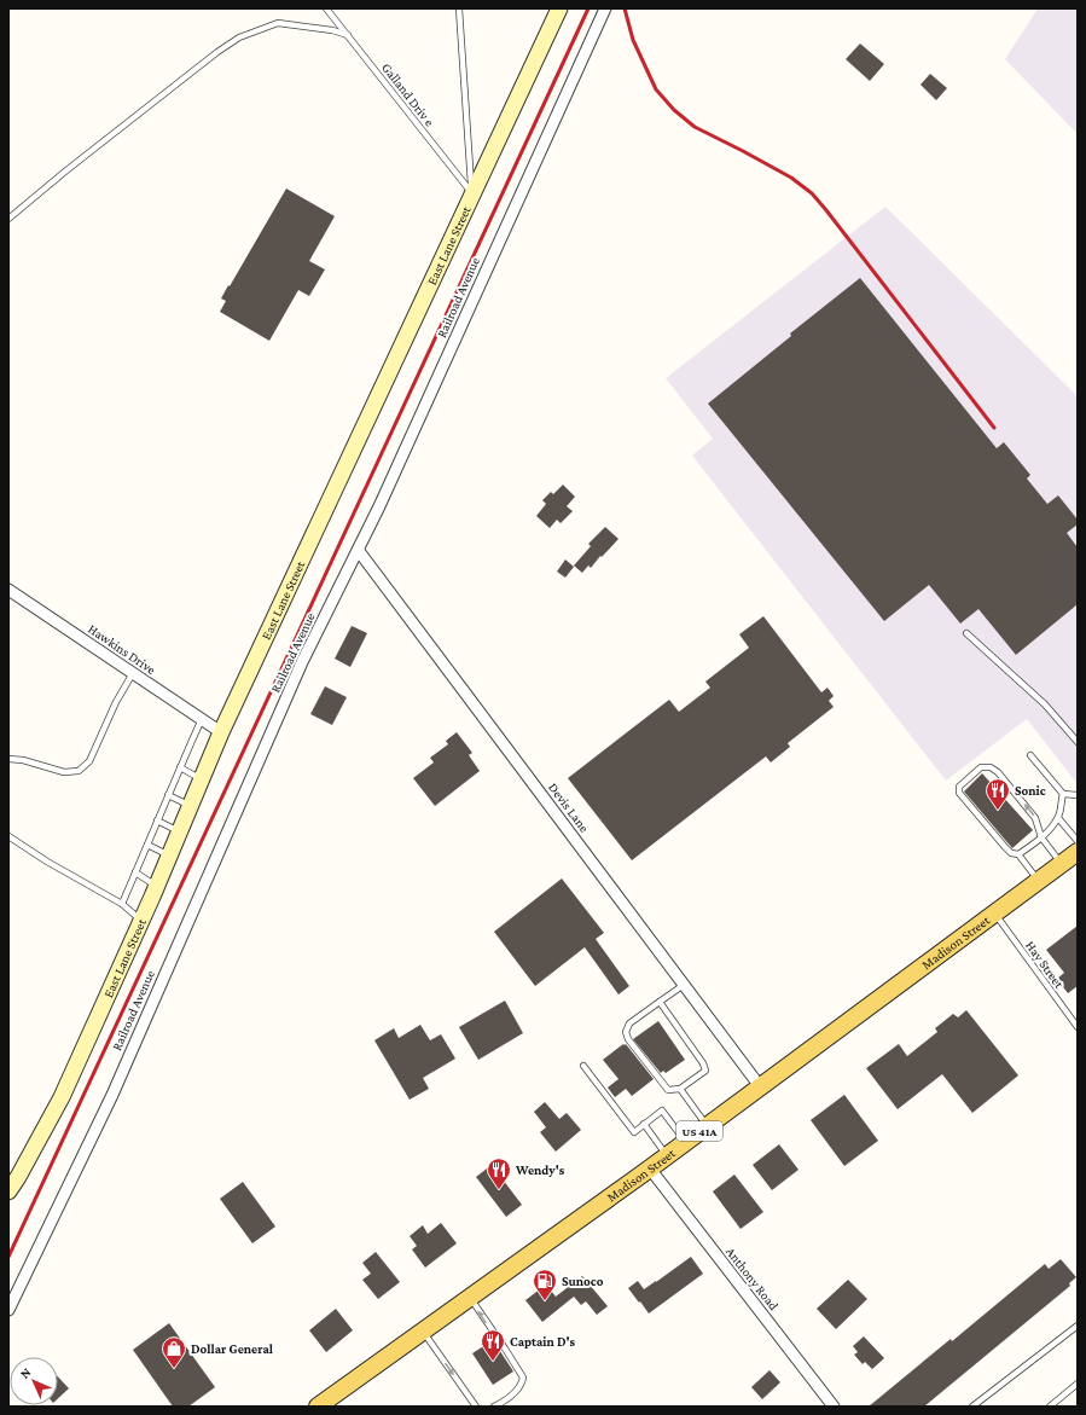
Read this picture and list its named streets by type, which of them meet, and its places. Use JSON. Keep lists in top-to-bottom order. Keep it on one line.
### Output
{"streets":{"main road":["Madison Street","US 41A"],"street":["East Lane Street","Railroad Avenue","Hawkins Drive","Devis Lane","Anthony Road"],"lane":["Galland Driv e","Hay Street"]},"crossings":[["Galland Driv e","East Lane Street"],["East Lane Street","Hawkins Drive"],["Railroad Avenue","Devis Lane"],["Devis Lane","Madison Street"],["Madison Street","Hay Street"],["Madison Street","Anthony Road"]],"places":{"restaurant":["Sonic","Wendy's","Captain D's"],"fuel station":["Sunoco"],"shop":["Dollar General"]},"north":"top left"}
